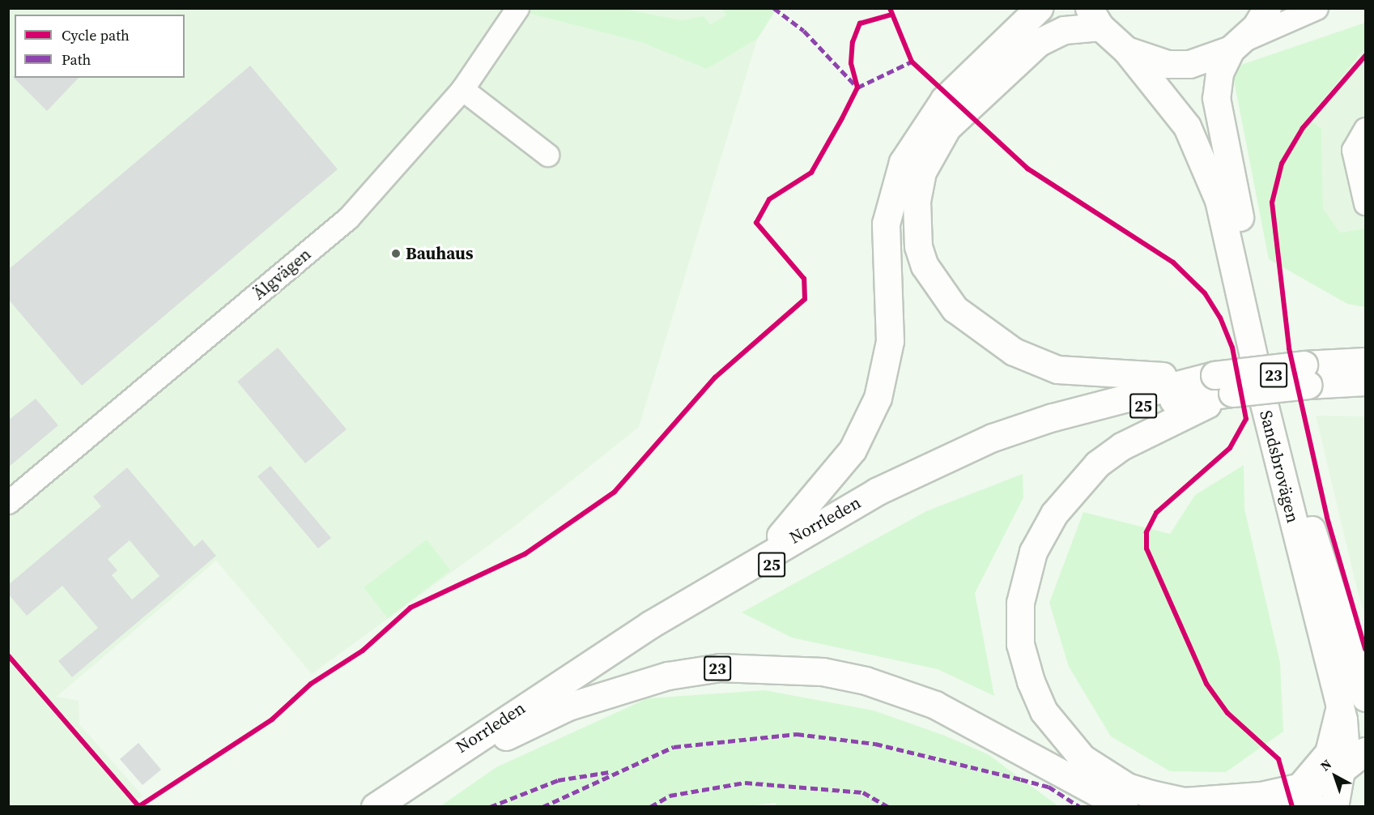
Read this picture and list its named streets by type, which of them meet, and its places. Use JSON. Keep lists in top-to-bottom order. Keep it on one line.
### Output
{"streets":{"main road":["23","25","Sandsbrovägen","Norrleden"],"street":["Älgvägen"]},"crossings":[["23","Sandsbrovägen"],["23","Norrleden"],["25","Norrleden"]],"places":["Bauhaus"],"legend":["Cycle path","Path"],"north":"top left"}
